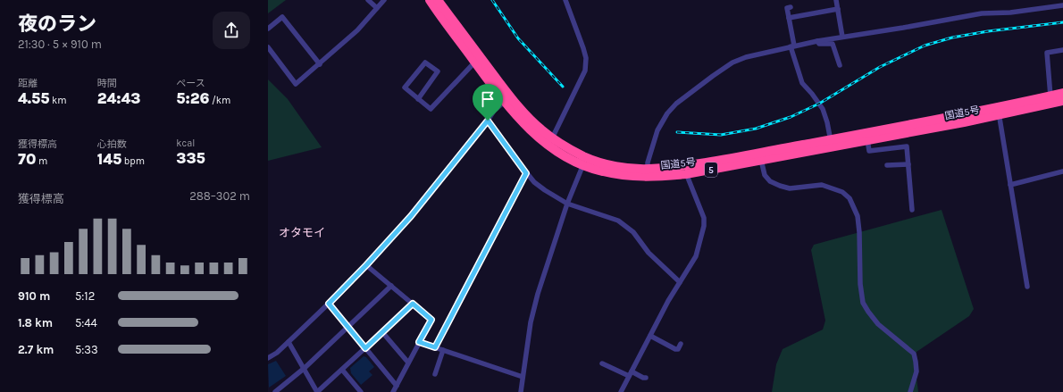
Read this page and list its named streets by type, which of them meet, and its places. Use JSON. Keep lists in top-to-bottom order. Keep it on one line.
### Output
{"streets":{"highway":["国道5号","5"]},"districts":["オタモイ"],"page":{"heading":["夜のラン","21:30 · 5 × 910 m"],"stats":[["距離","4.55 km"],["時間","24:43"],["ペース","5:26 /km"],["獲得標高","70 m"],["心拍数","145 bpm"],["kcal","335"]],"chart":["獲得標高","288–302 m"],"list":[{"name":"910 m","note":"5:12"},{"name":"1.8 km","note":"5:44"},{"name":"2.7 km","note":"5:33"}]}}
